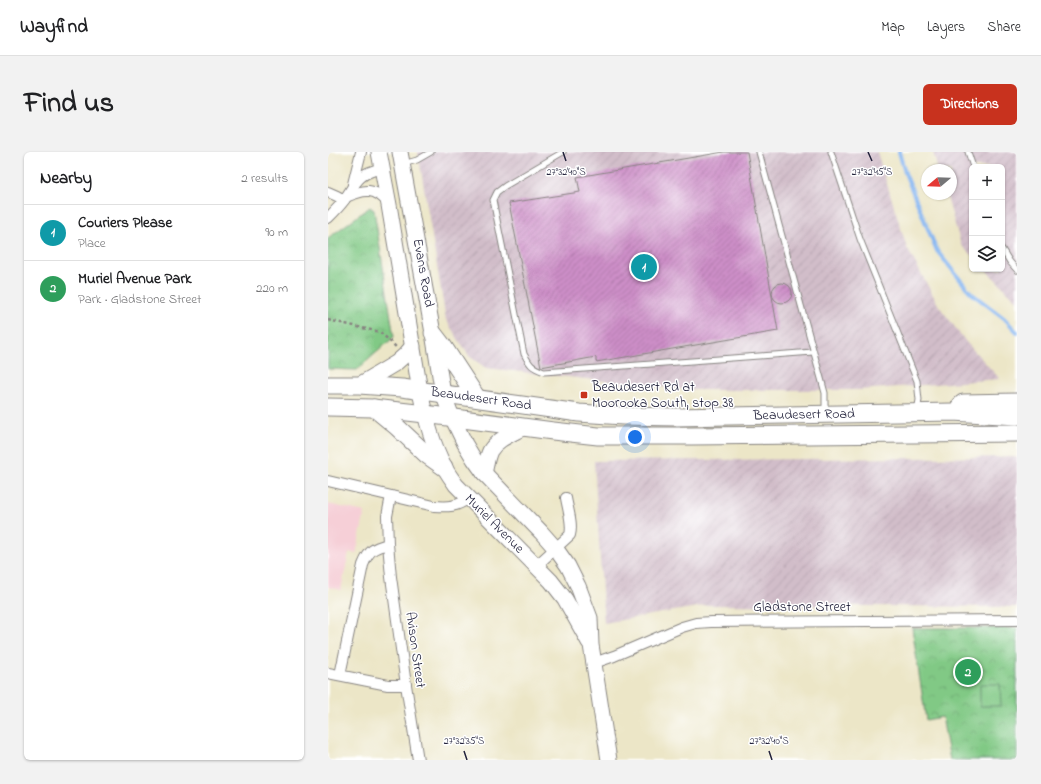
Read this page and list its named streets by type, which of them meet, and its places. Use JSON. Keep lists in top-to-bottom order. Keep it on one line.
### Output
{"streets":{"highway":["Beaudesert Road"],"main road":["Evans Road","Muriel Avenue"],"street":["Gladstone Street","Avison Street"]},"crossings":[["Evans Road","Beaudesert Road"],["Evans Road","Muriel Avenue"],["Beaudesert Road","Muriel Avenue"],["Muriel Avenue","Gladstone Street"]],"places":{"transit":["Beaudesert Rd at Moorooka South, stop 38"]},"north":"left","page":{"header":"Wayfind","nav":["Map","Layers","Share"],"title":"Find us","buttons":"Directions","heading":["Nearby","2 results"],"map_buttons":["+","−"],"list":[{"mark":"1","name":"Couriers Please","note":"Place","value":"90 m"},{"mark":"2","name":"Muriel Avenue Park","note":"Park · Gladstone Street","value":"220 m"}],"pins":["1","2"]},"coordinates":["27°32'40\"S","27°32'45\"S","27°32'35\"S"]}
